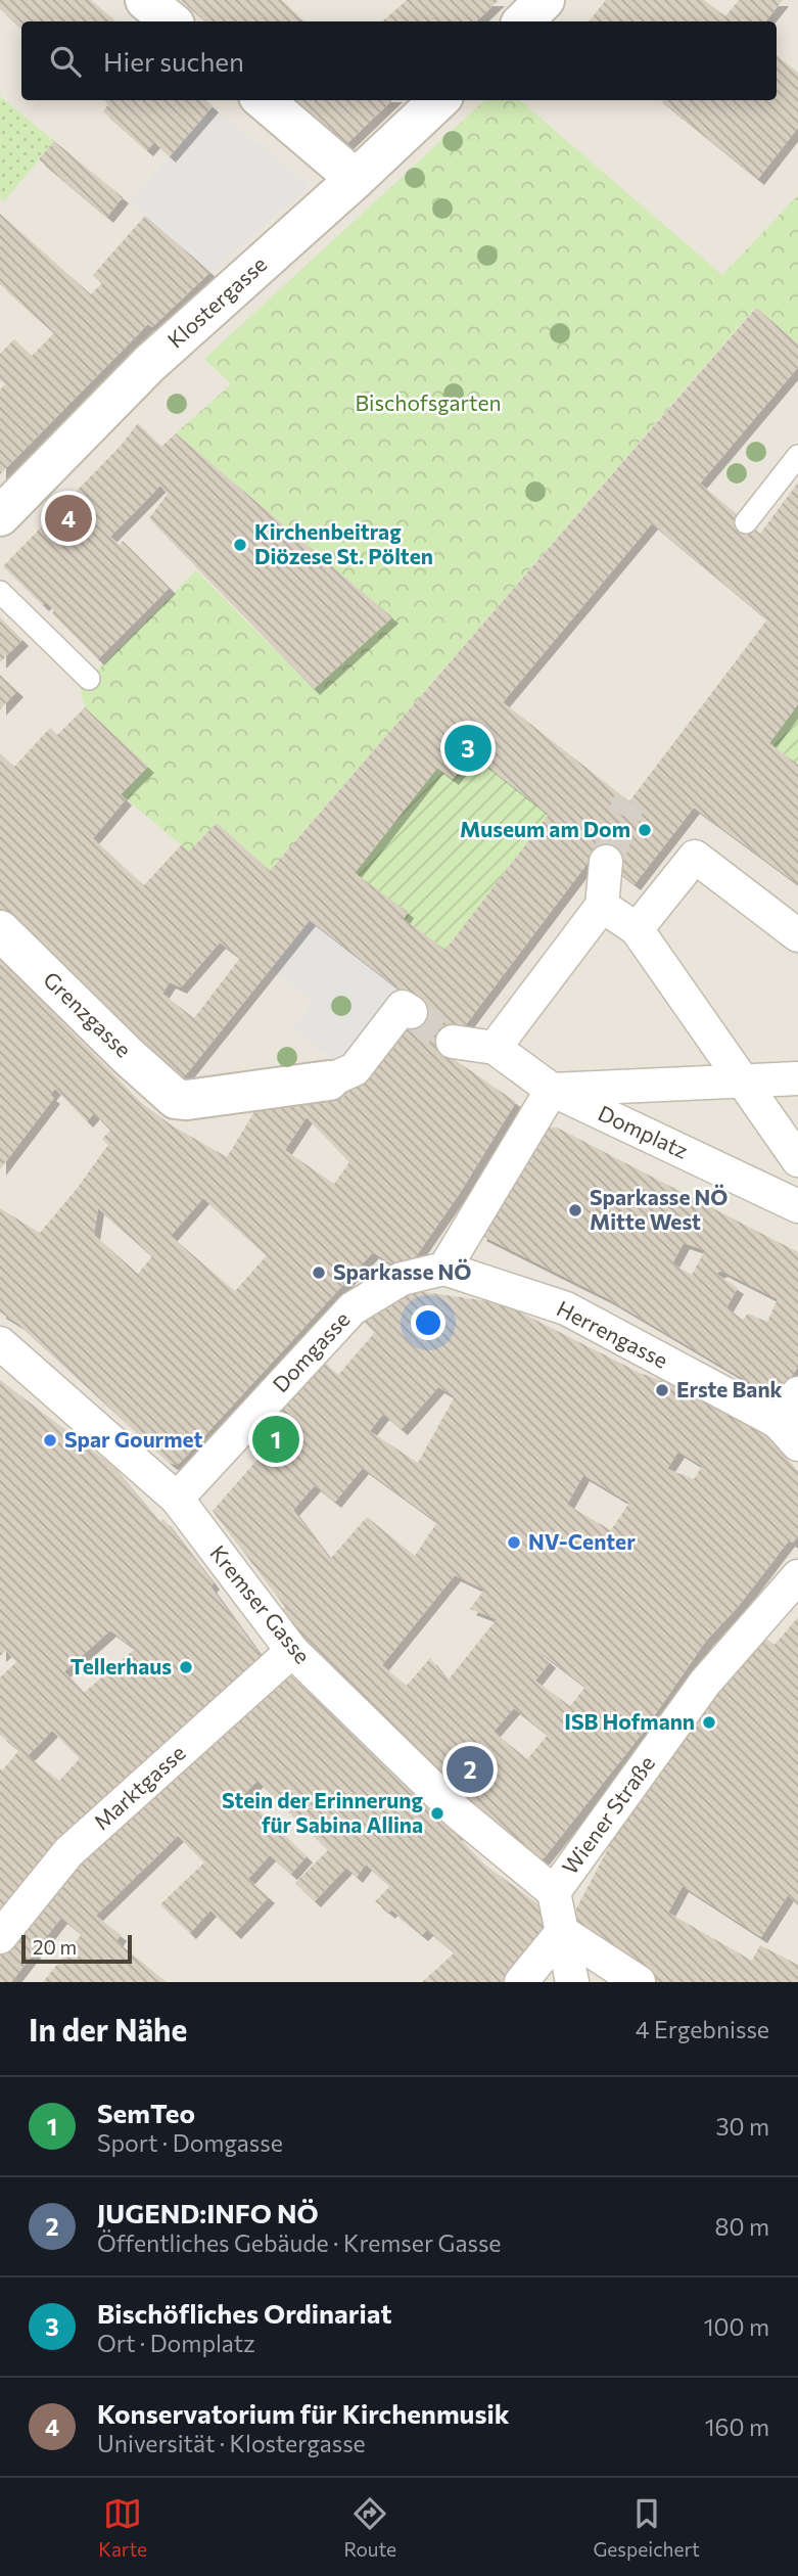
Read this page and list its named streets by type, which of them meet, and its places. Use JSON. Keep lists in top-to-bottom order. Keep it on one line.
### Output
{"streets":{"street":["Klostergasse","Grenzgasse","Domplatz","Herrengasse","Domgasse","Kremser Gasse","Marktgasse","Wiener Straße"]},"crossings":[["Herrengasse","Domgasse"],["Domgasse","Kremser Gasse"],["Kremser Gasse","Marktgasse"],["Kremser Gasse","Wiener Straße"]],"parks":["Bischofsgarten"],"places":["Kirchenbeitrag Diözese St. Pölten","Museum am Dom","Sparkasse NÖ Mitte West","Sparkasse NÖ","Erste Bank","Spar Gourmet","NV-Center","Tellerhaus","ISB Hofmann","Stein der Erinnerung für Sabina Allina"],"scale_bar":"20 m","page":{"search":"Hier suchen","pins":["4","3","1","2"],"scale":"20 m","heading":["In der Nähe","4 Ergebnisse"],"list":[{"mark":"1","name":"SemTeo","note":"Sport · Domgasse","value":"30 m"},{"mark":"2","name":"JUGEND:INFO NÖ","note":"Öffentliches Gebäude · Kremser Gasse","value":"80 m"},{"mark":"3","name":"Bischöfliches Ordinariat","note":"Ort · Domplatz","value":"100 m"},{"mark":"4","name":"Konservatorium für Kirchenmusik","note":"Universität · Klostergasse","value":"160 m"}],"nav":["Karte","Route","Gespeichert"]}}
